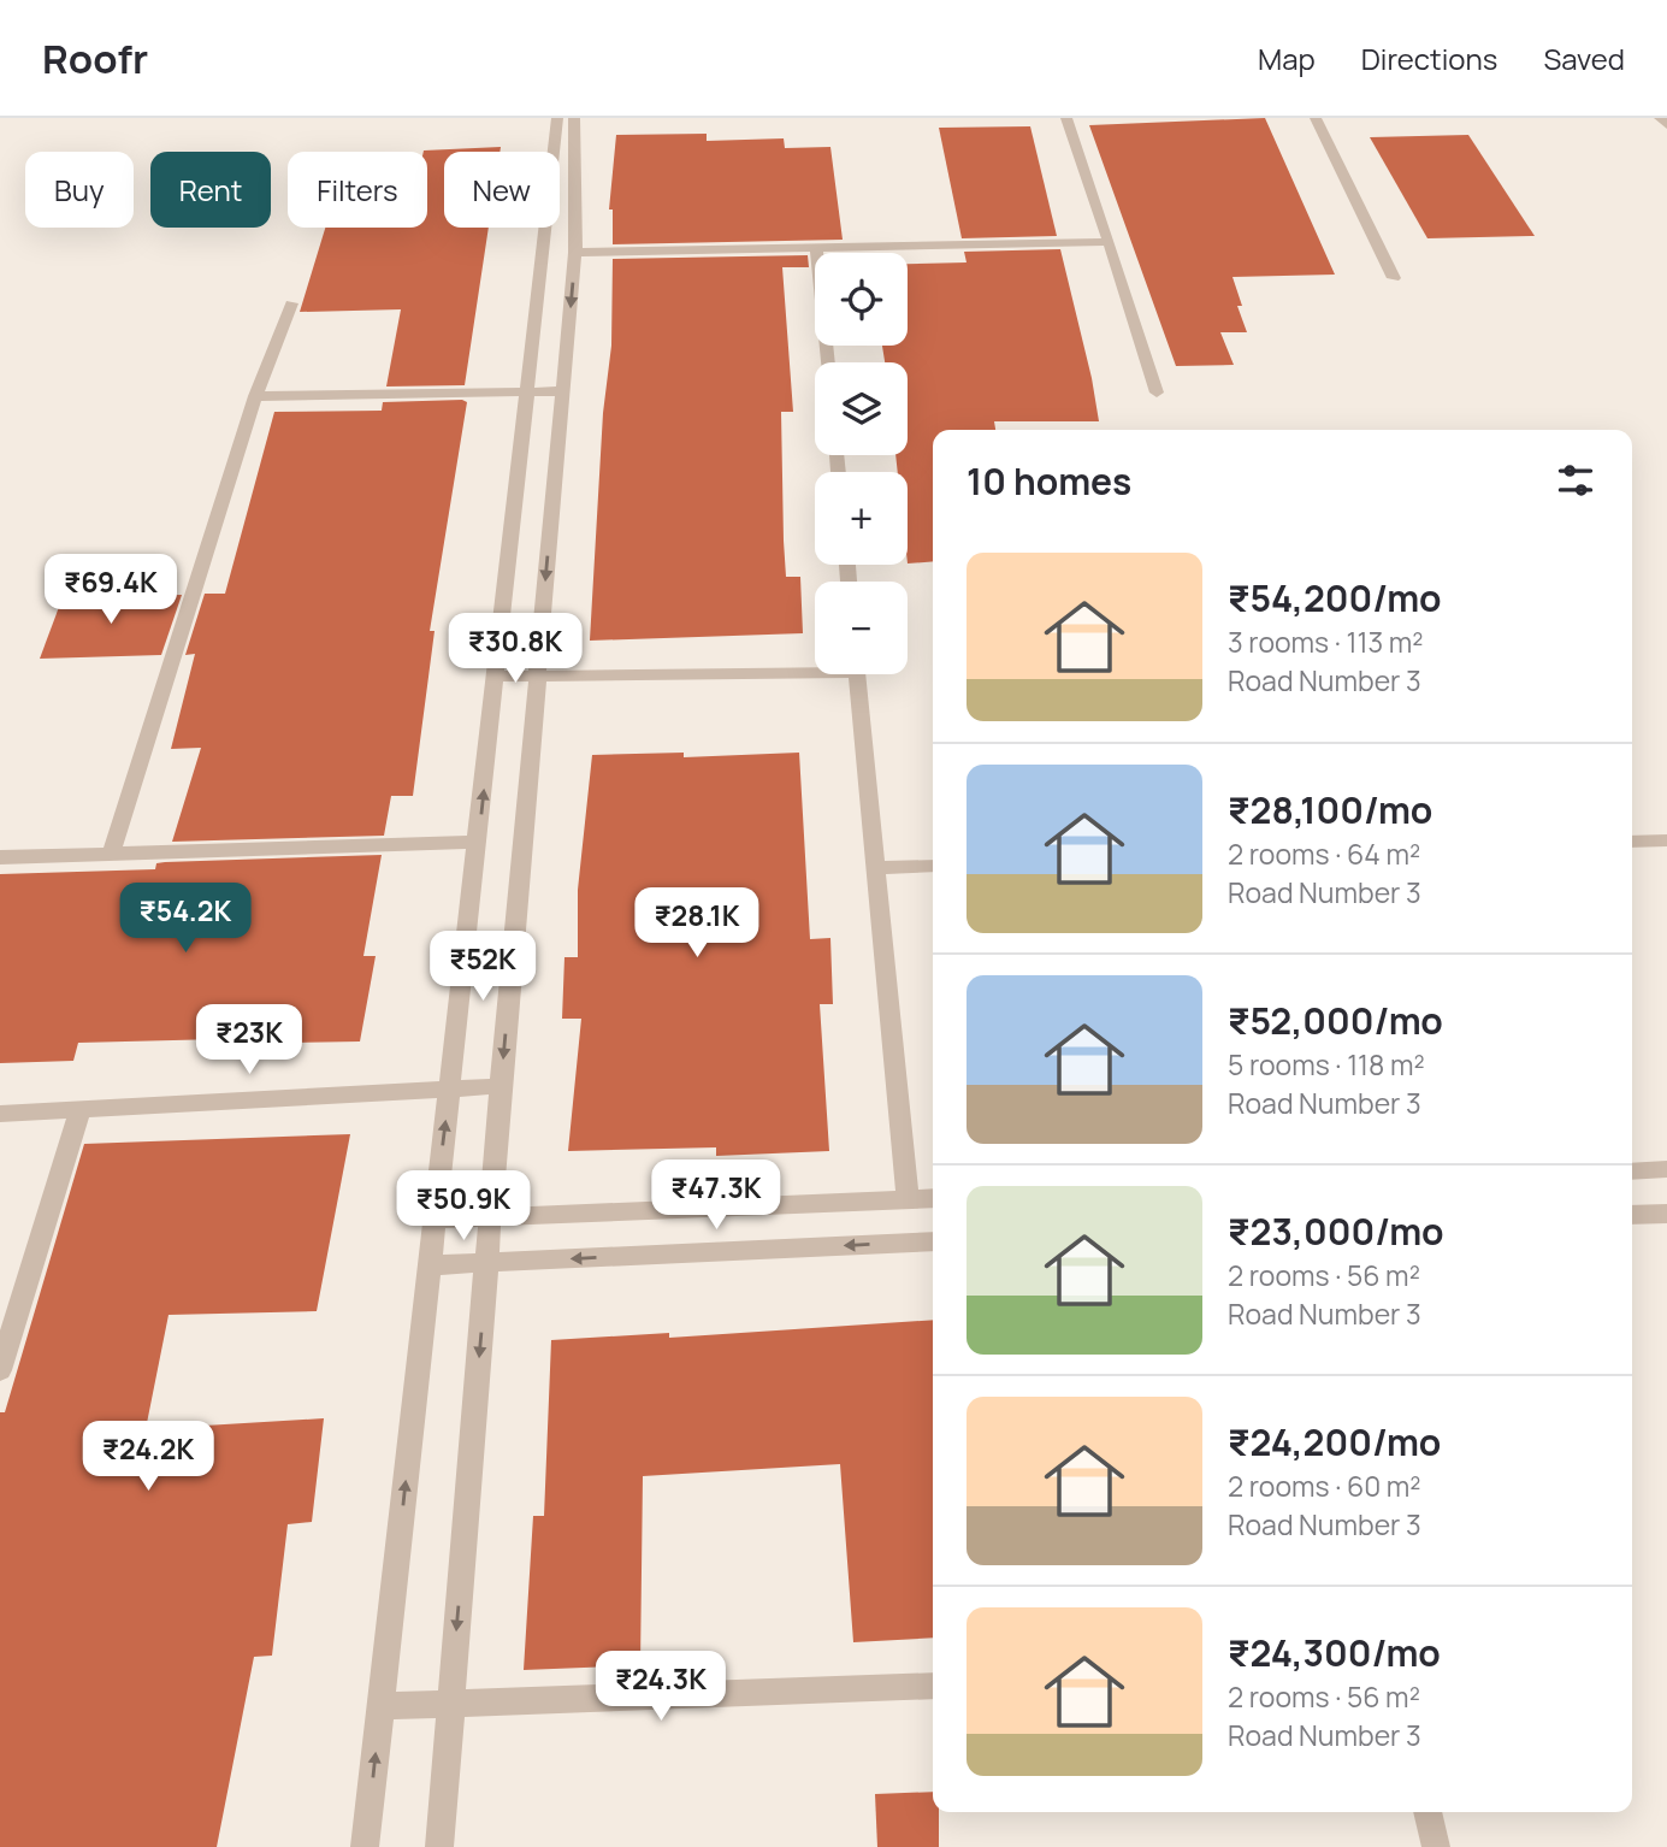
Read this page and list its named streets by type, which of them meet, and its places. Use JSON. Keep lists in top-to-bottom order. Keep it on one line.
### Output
{"page":{"header":"Roofr","nav":["Map","Directions","Saved"],"chip":["Buy","Rent","Filters","New"],"map_buttons":["+","−"],"heading":"10 homes","list":[{"name":"₹54,200/mo","note":"3 rooms · 113 m² · Road Number 3"},{"name":"₹28,100/mo","note":"2 rooms · 64 m² · Road Number 3"},{"name":"₹52,000/mo","note":"5 rooms · 118 m² · Road Number 3"},{"name":"₹23,000/mo","note":"2 rooms · 56 m² · Road Number 3"},{"name":"₹24,200/mo","note":"2 rooms · 60 m² · Road Number 3"},{"name":"₹24,300/mo","note":"2 rooms · 56 m² · Road Number 3"}],"price":["₹69.4K","₹30.8K","₹54.2K","₹28.1K","₹52K","₹23K","₹47.3K","₹50.9K","₹24.2K","₹24.3K"]}}
